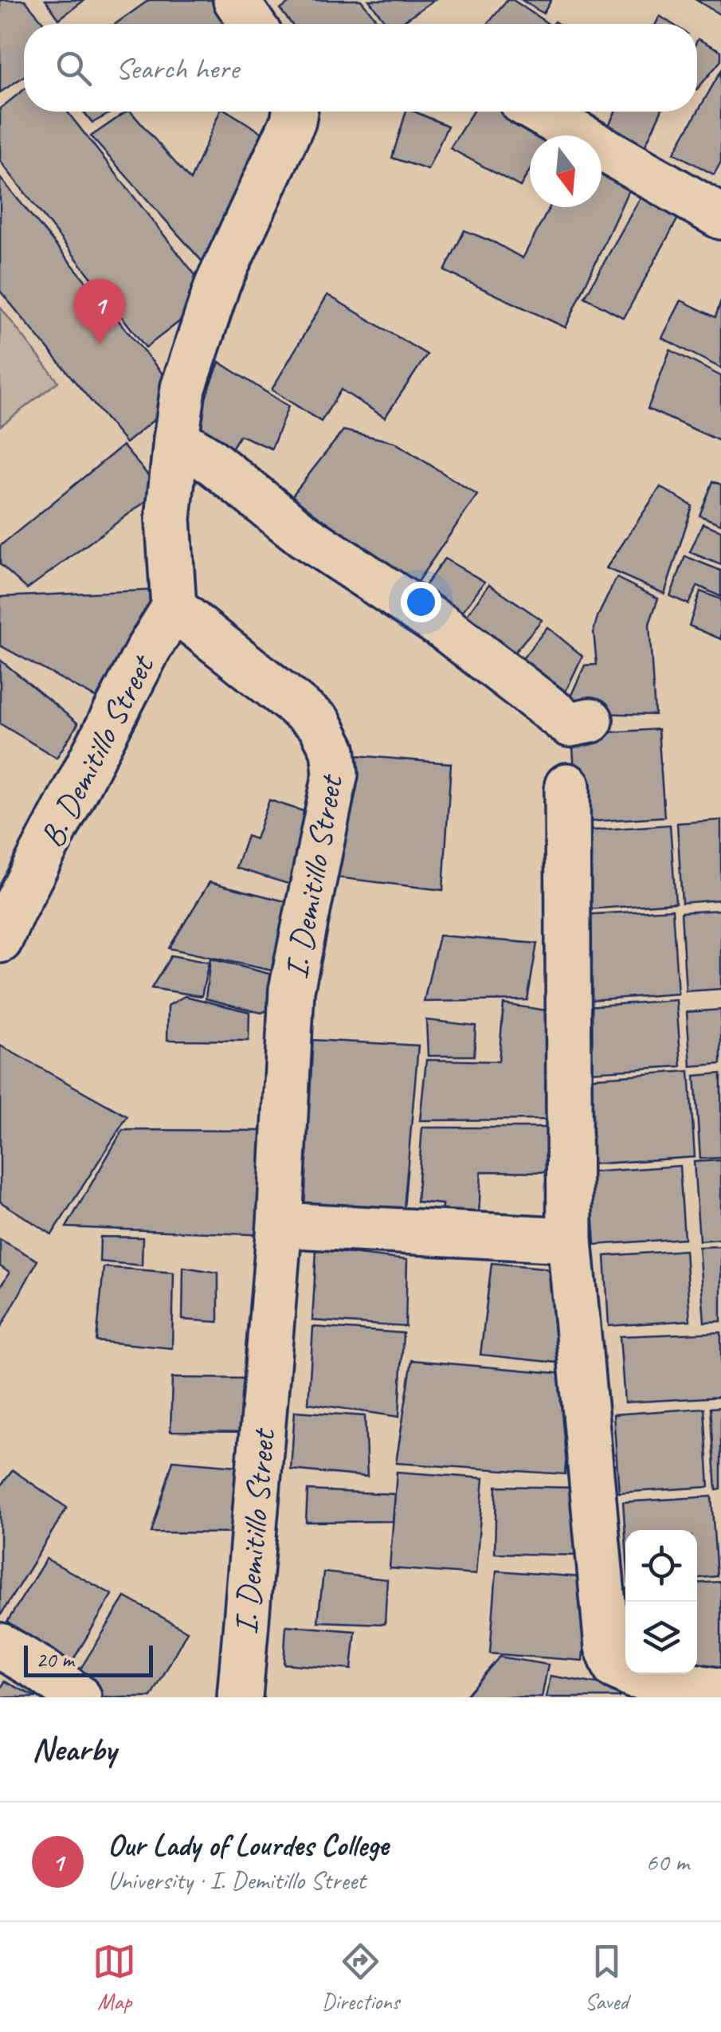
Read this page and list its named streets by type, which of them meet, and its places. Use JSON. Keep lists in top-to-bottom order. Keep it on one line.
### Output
{"streets":{"street":["B. Demitillo Street","I. Demitillo Street"]},"crossings":[["B. Demitillo Street","I. Demitillo Street"]],"scale_bar":"20 m","north":"bottom","page":{"search":"Search here","pins":"1","scale":"20 m","heading":"Nearby","list":[{"mark":"1","name":"Our Lady of Lourdes College","note":"University · I. Demitillo Street","value":"60 m"}],"nav":["Map","Directions","Saved"]}}
